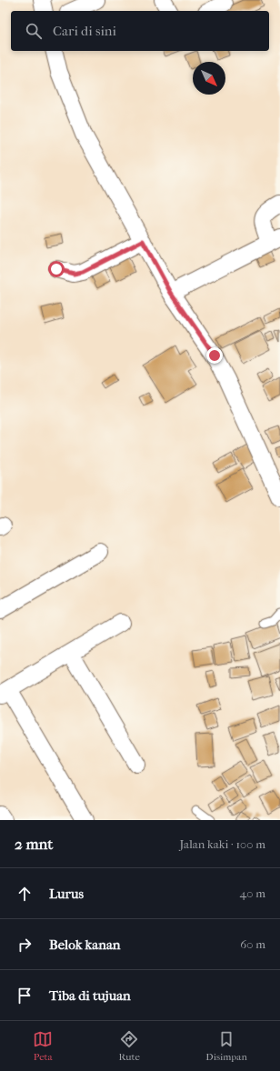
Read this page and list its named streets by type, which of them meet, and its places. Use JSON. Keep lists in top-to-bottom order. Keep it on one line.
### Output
{"north":"bottom right","page":{"search":"Cari di sini","heading":["2 mnt","Jalan kaki · 100 m"],"list":[["Lurus","40 m"],["Belok kanan","60 m"],"Tiba di tujuan"],"nav":["Peta","Rute","Disimpan"]}}
